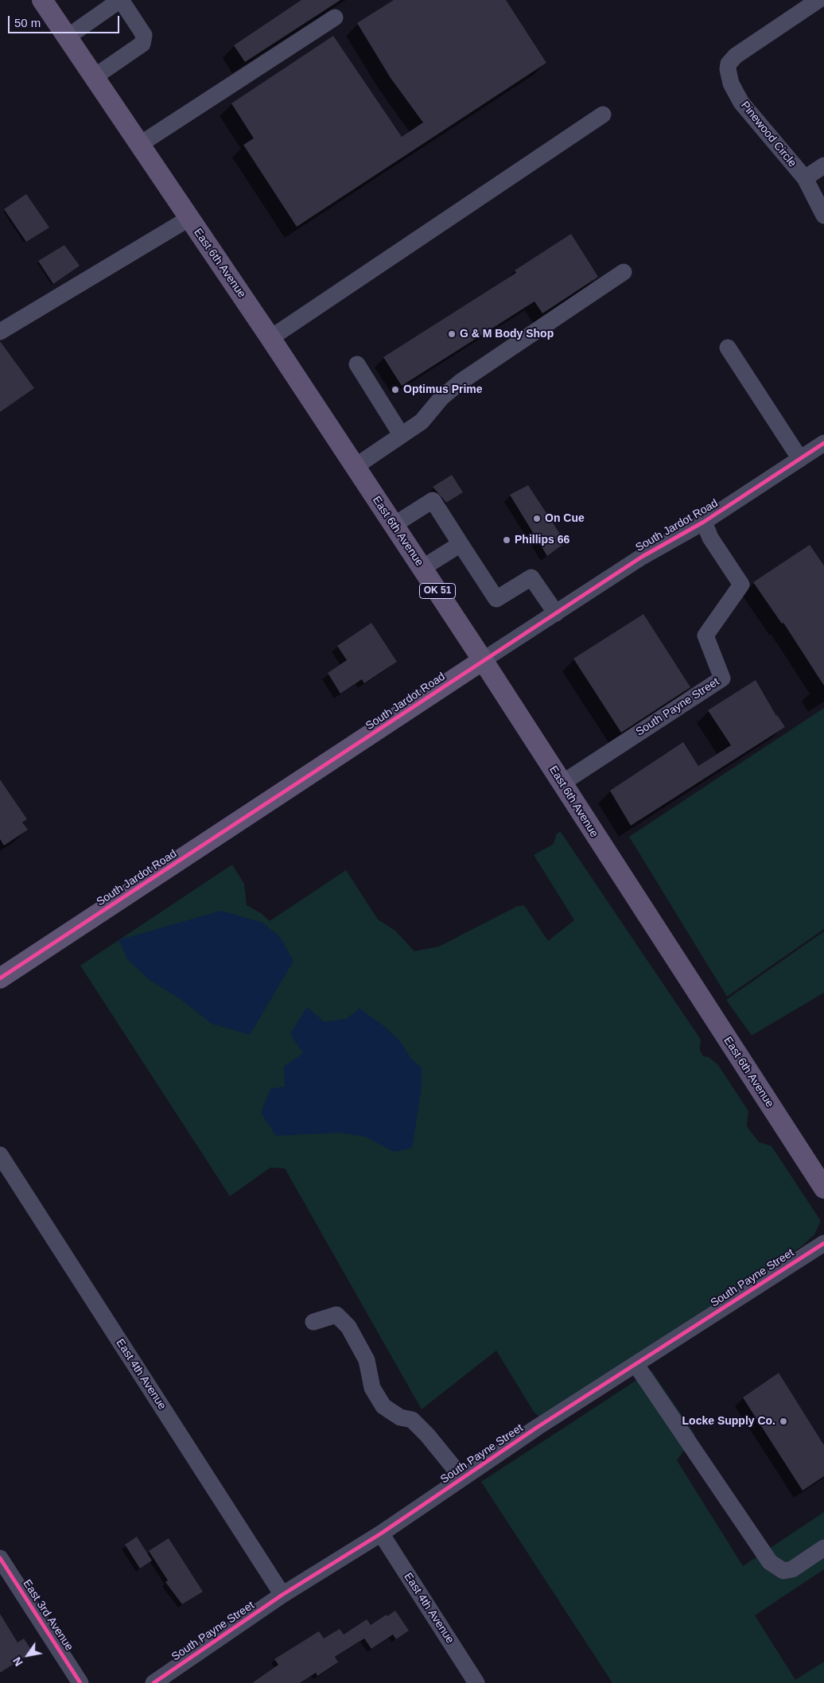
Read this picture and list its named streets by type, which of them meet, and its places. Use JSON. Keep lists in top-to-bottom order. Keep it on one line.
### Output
{"streets":{"main road":["East 6th Avenue","South Jardot Road","OK 51"],"street":["Pinewood Circle","South Payne Street","East 4th Avenue","East 3rd Avenue"]},"crossings":[["East 6th Avenue","South Jardot Road"],["East 6th Avenue","South Payne Street"],["South Jardot Road","South Payne Street"],["South Payne Street","East 4th Avenue"]],"places":["G & M Body Shop","Optimus Prime","On Cue","Phillips 66","Locke Supply Co."],"scale_bar":"50 m","north":"bottom left"}
